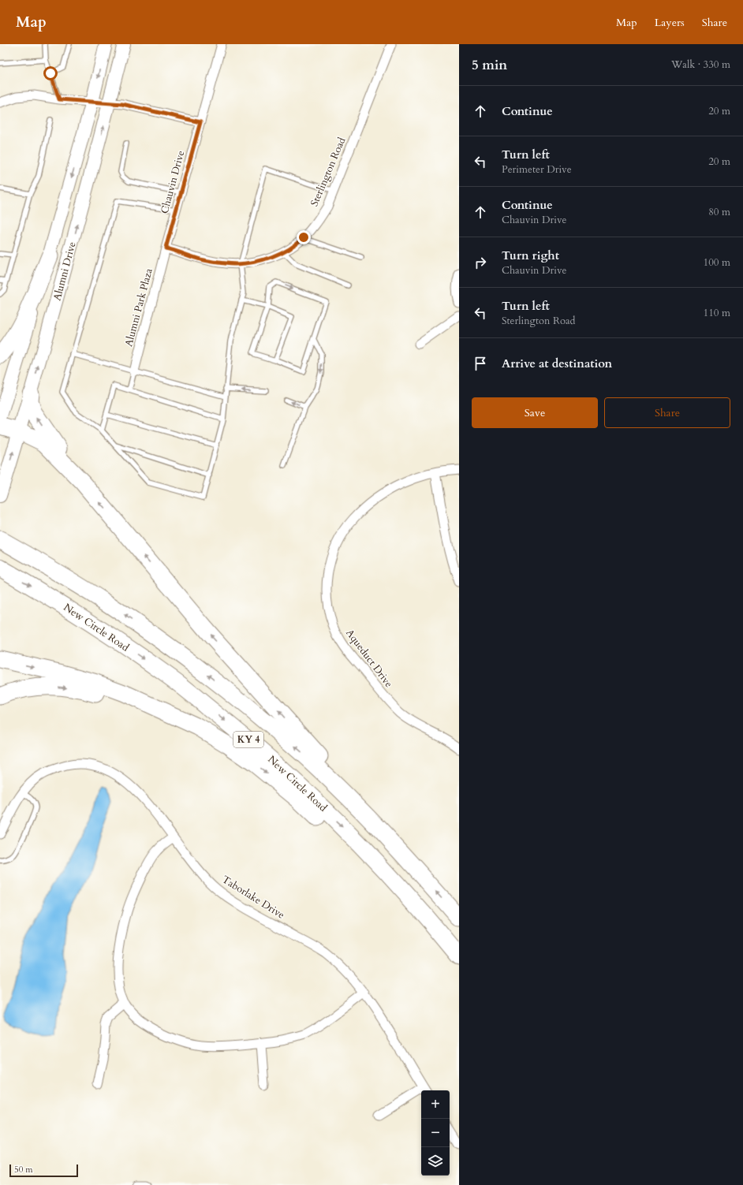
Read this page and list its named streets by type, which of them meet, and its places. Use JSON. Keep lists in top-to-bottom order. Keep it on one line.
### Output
{"streets":{"highway":["New Circle Road","KY 4"],"main road":["Alumni Drive"],"street":["Sterlington Road","Chauvin Drive","Alumni Park Plaza","Aqueduct Drive","Taborlake Drive"]},"crossings":[["Sterlington Road","Chauvin Drive"],["Sterlington Road","Alumni Park Plaza"],["Chauvin Drive","Alumni Park Plaza"]],"scale_bar":"50 m","page":{"header":"Map","nav":["Map","Layers","Share"],"heading":["5 min","Walk · 330 m"],"list":[["Continue","20 m"],["Turn left","Perimeter Drive","20 m"],["Continue","Chauvin Drive","80 m"],["Turn right","Chauvin Drive","100 m"],["Turn left","Sterlington Road","110 m"],"Arrive at destination"],"buttons":["Save","Share"],"map_buttons":["+","−"],"scale":"50 m"}}
